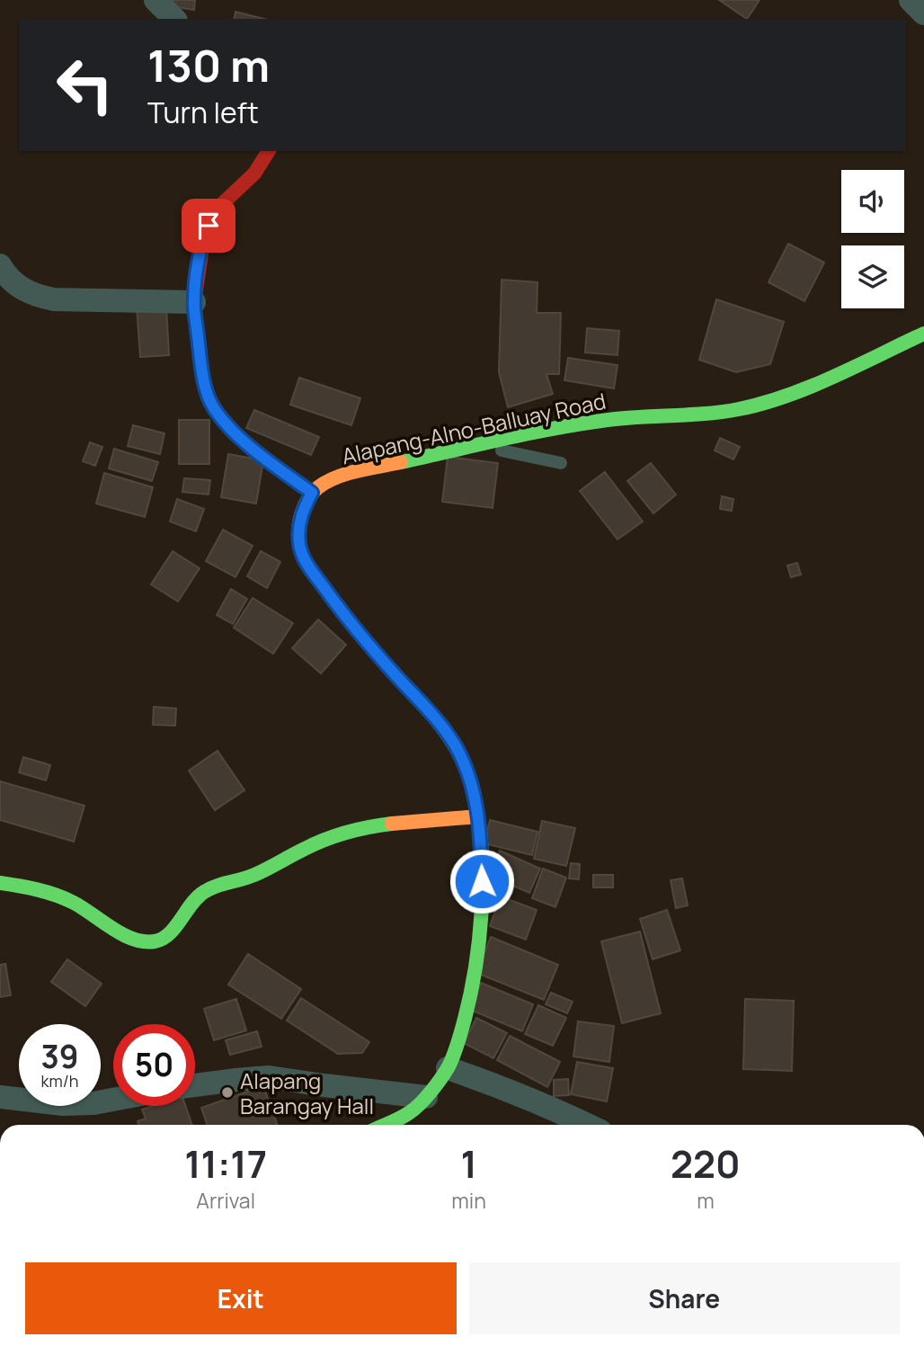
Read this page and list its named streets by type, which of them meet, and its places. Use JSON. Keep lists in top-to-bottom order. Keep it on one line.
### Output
{"streets":{"main road":["Alapang-Alno-Balluay Road"]},"places":["Alapang Barangay Hall"],"page":{"turn":["130 m","Turn left"],"speed":"39 km/h","limit":"50","eta":["11:17","Arrival","1","min","220","m"],"buttons":["Exit","Share"]}}
